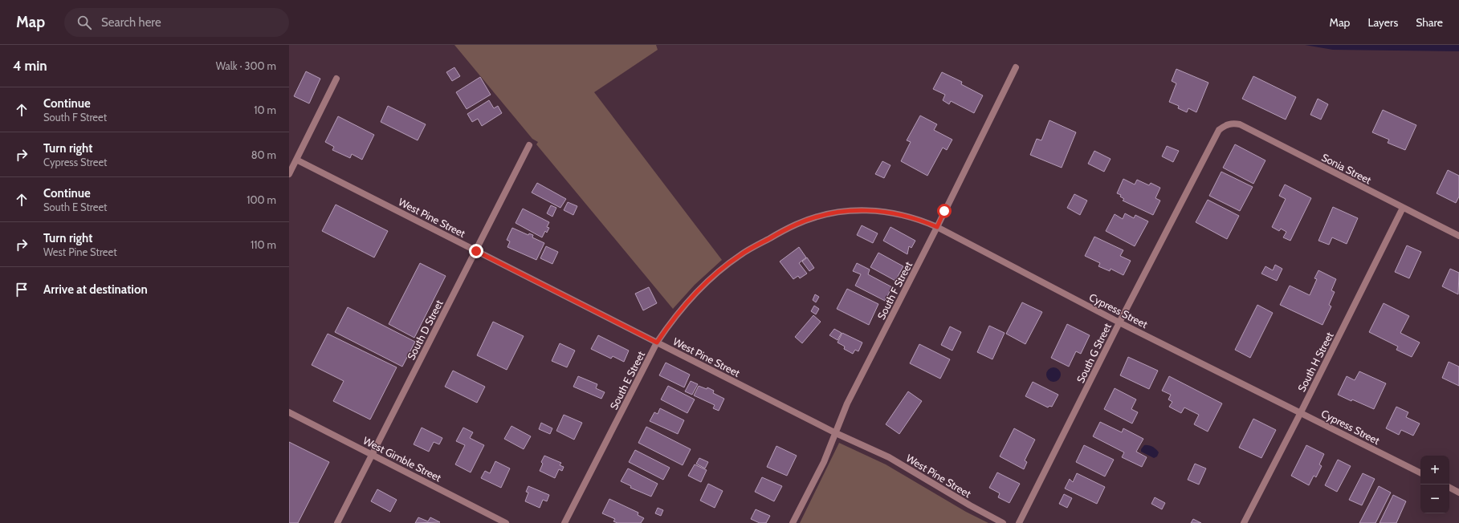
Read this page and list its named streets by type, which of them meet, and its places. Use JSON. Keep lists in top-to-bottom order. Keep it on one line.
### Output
{"streets":{"street":["Sonia Street","West Pine Street","South F Street","Cypress Street","South D Street","South G Street","South H Street","South E Street","West Gimble Street"]},"crossings":[["Sonia Street","South G Street"],["Sonia Street","South H Street"],["West Pine Street","South F Street"],["West Pine Street","South D Street"],["West Pine Street","South E Street"],["South F Street","Cypress Street"],["Cypress Street","South G Street"],["Cypress Street","South H Street"],["Cypress Street","South E Street"],["South D Street","West Gimble Street"]],"page":{"header":"Map","search":"Search here","nav":["Map","Layers","Share"],"heading":["4 min","Walk · 300 m"],"list":[["Continue","South F Street","10 m"],["Turn right","Cypress Street","80 m"],["Continue","South E Street","100 m"],["Turn right","West Pine Street","110 m"],"Arrive at destination"],"map_buttons":["+","−"]}}
